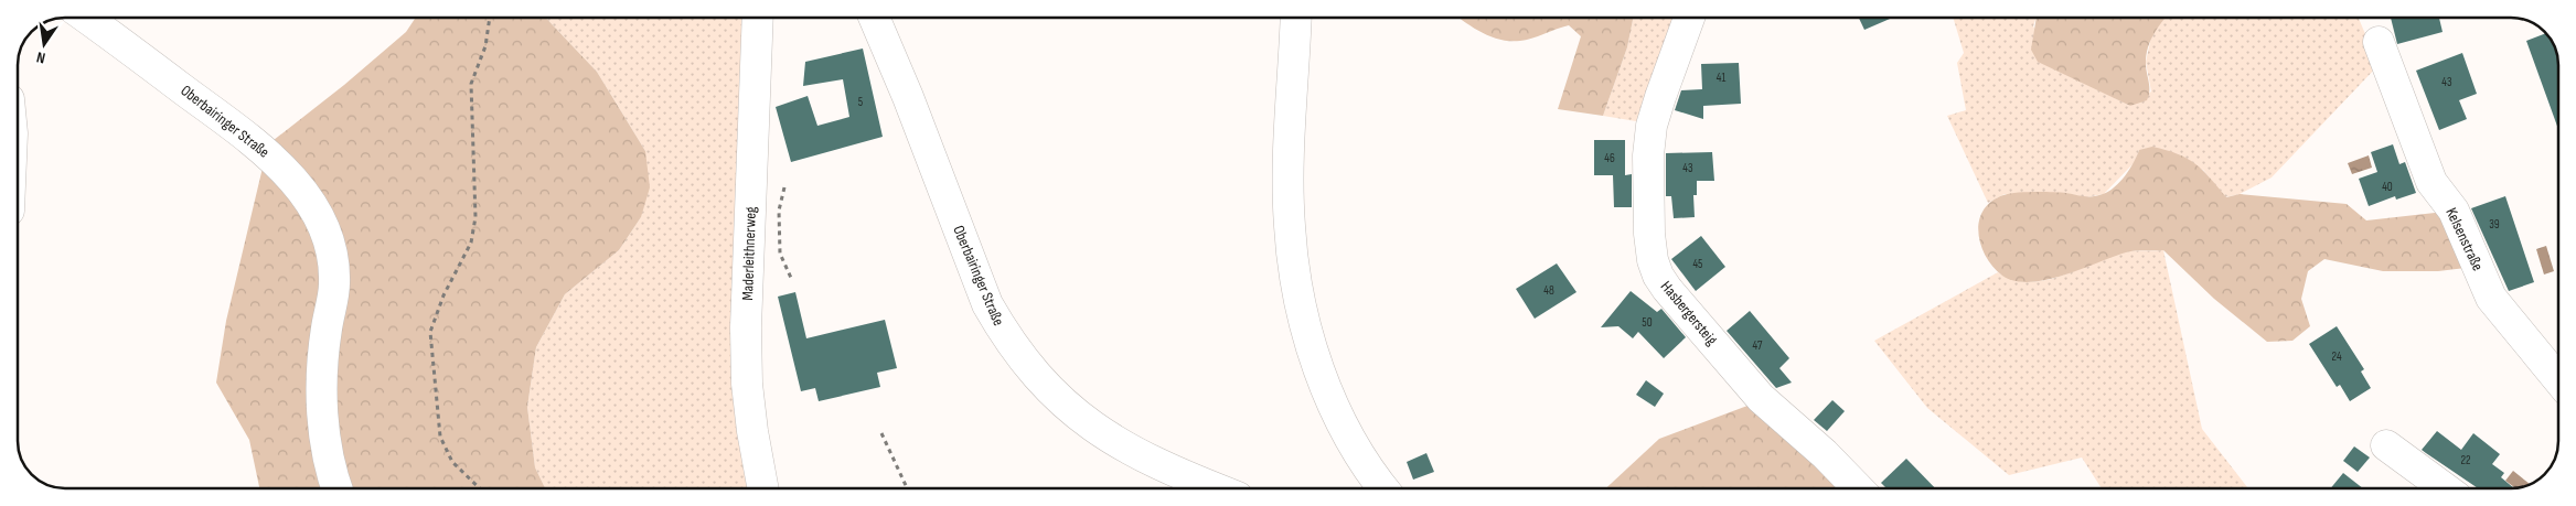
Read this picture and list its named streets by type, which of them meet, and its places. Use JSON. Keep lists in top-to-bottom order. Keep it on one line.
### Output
{"streets":{"street":["Oberbairinger Straße","Kelsenstraße","Maderleithnerweg","Hasbergersteig"]},"house_numbers":["41","43","5","46","43","40","39","45","48","50","47","24","22"],"north":"bottom"}
